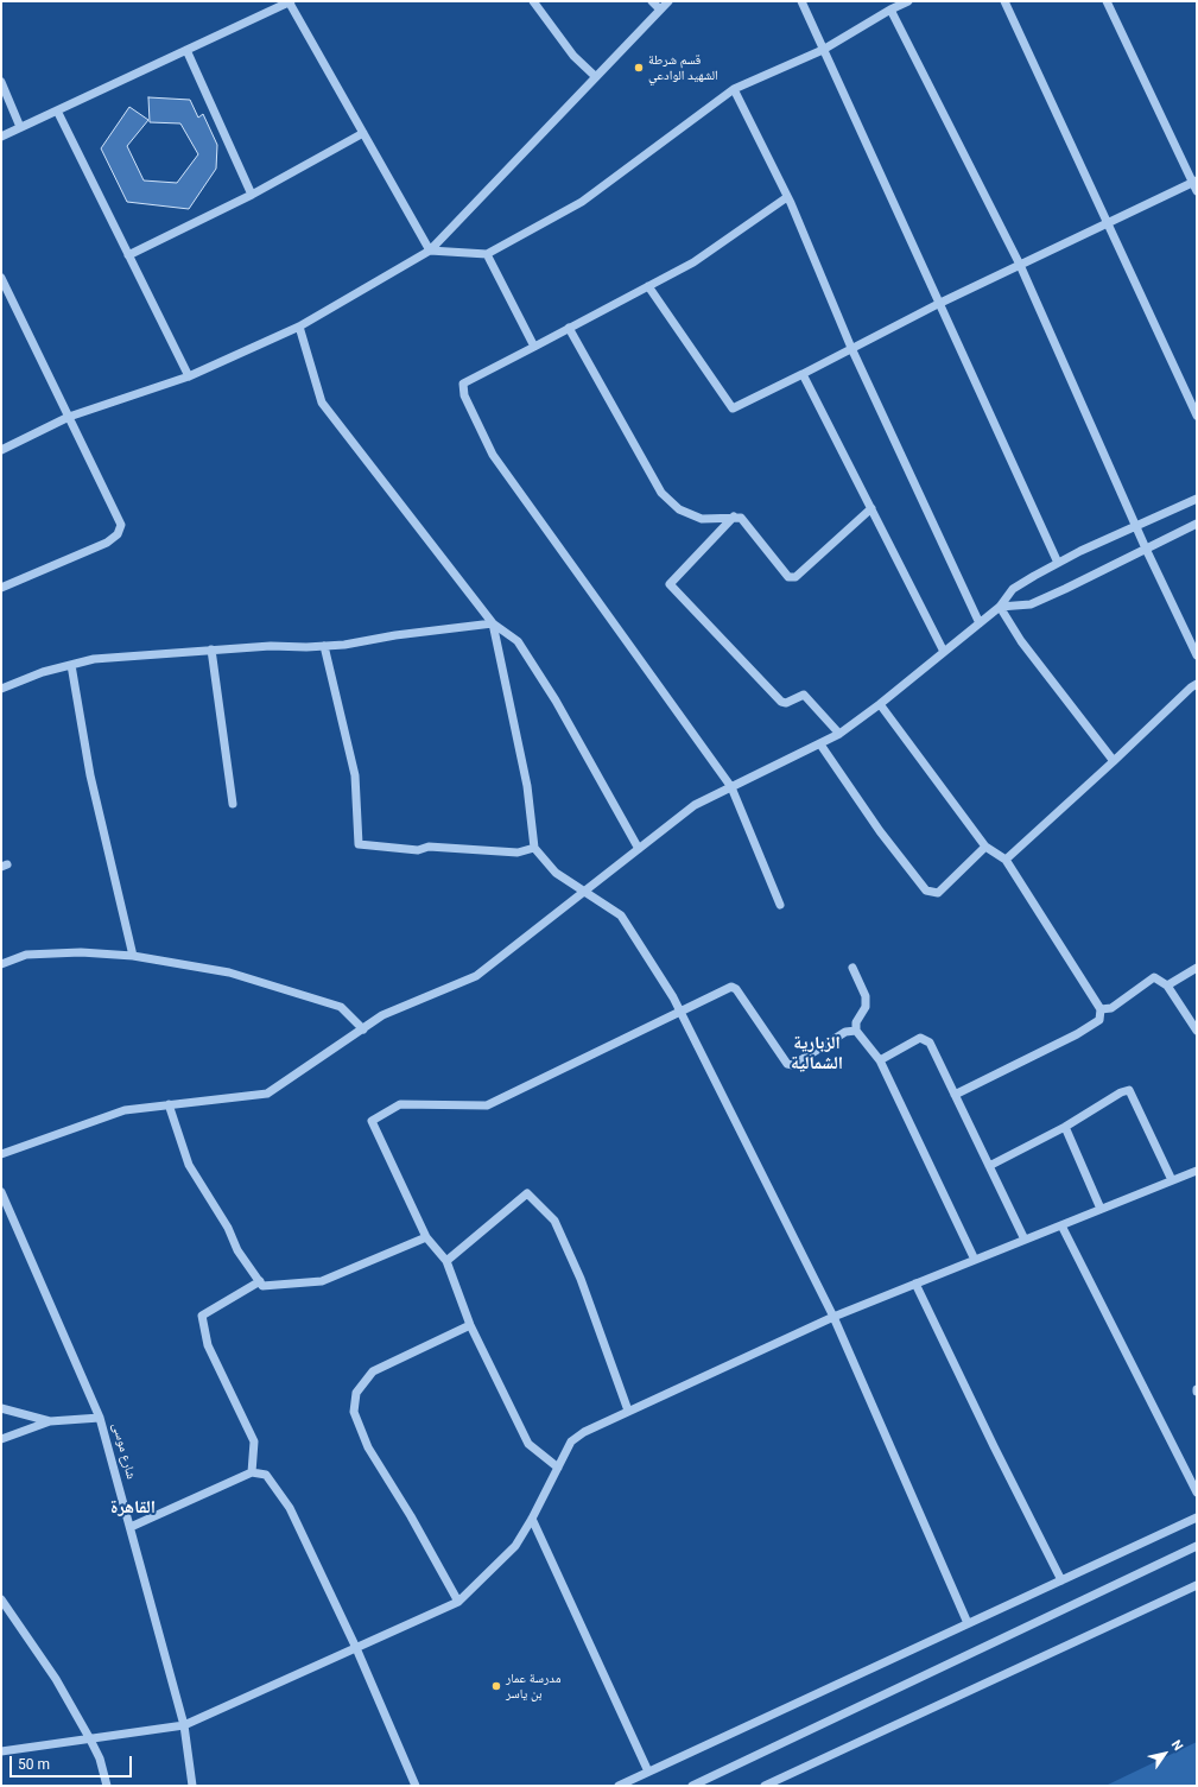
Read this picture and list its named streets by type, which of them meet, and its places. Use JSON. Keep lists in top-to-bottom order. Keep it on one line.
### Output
{"streets":{"street":["شارع موسى"]},"districts":["الزبارية الشمالية","القاهرة"],"places":["قسم شرطة الشهيد الوادعي","مدرسة عمار بن ياسر"],"scale_bar":"50 m","north":"top right"}
